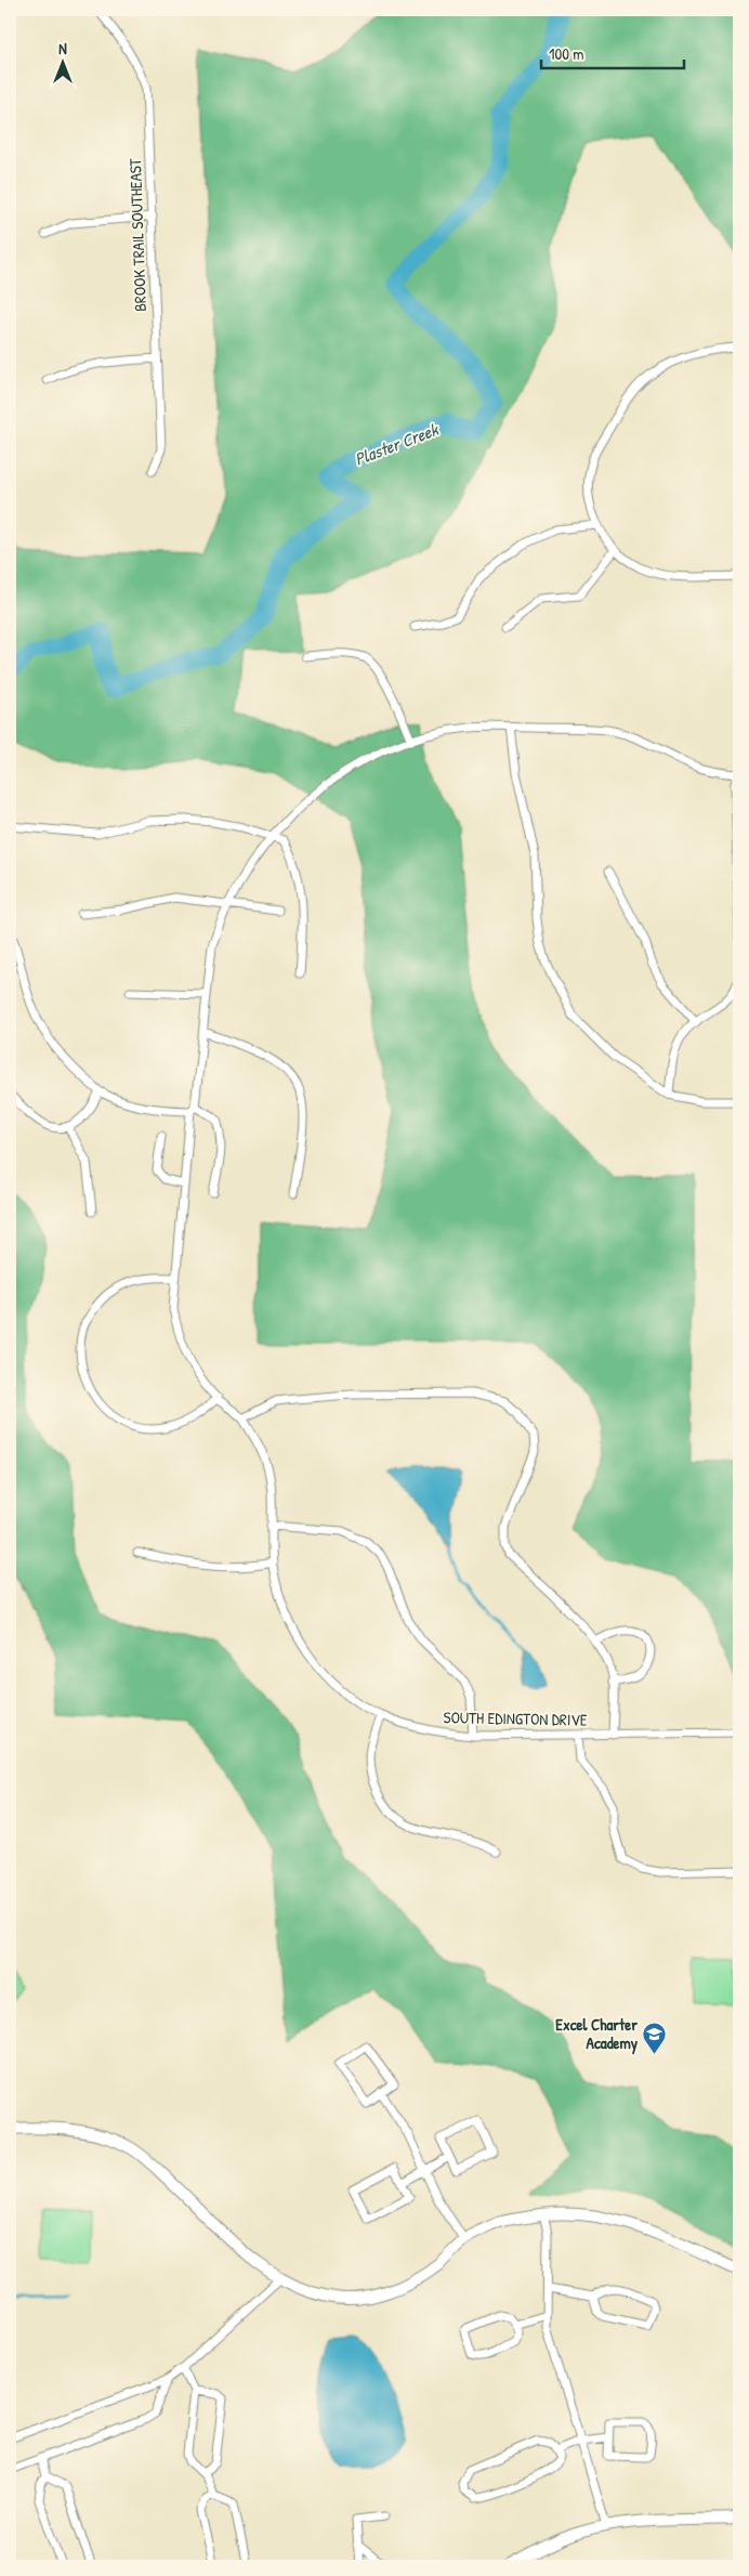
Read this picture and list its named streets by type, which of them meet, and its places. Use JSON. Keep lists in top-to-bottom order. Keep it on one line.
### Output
{"streets":{"street":["BROOK TRAIL SOUTHEAST","SOUTH EDINGTON DRIVE"]},"water":["Plaster Creek"],"places":{"school or university":["Excel Charter Academy"]},"scale_bar":"100 m","north":"top"}
